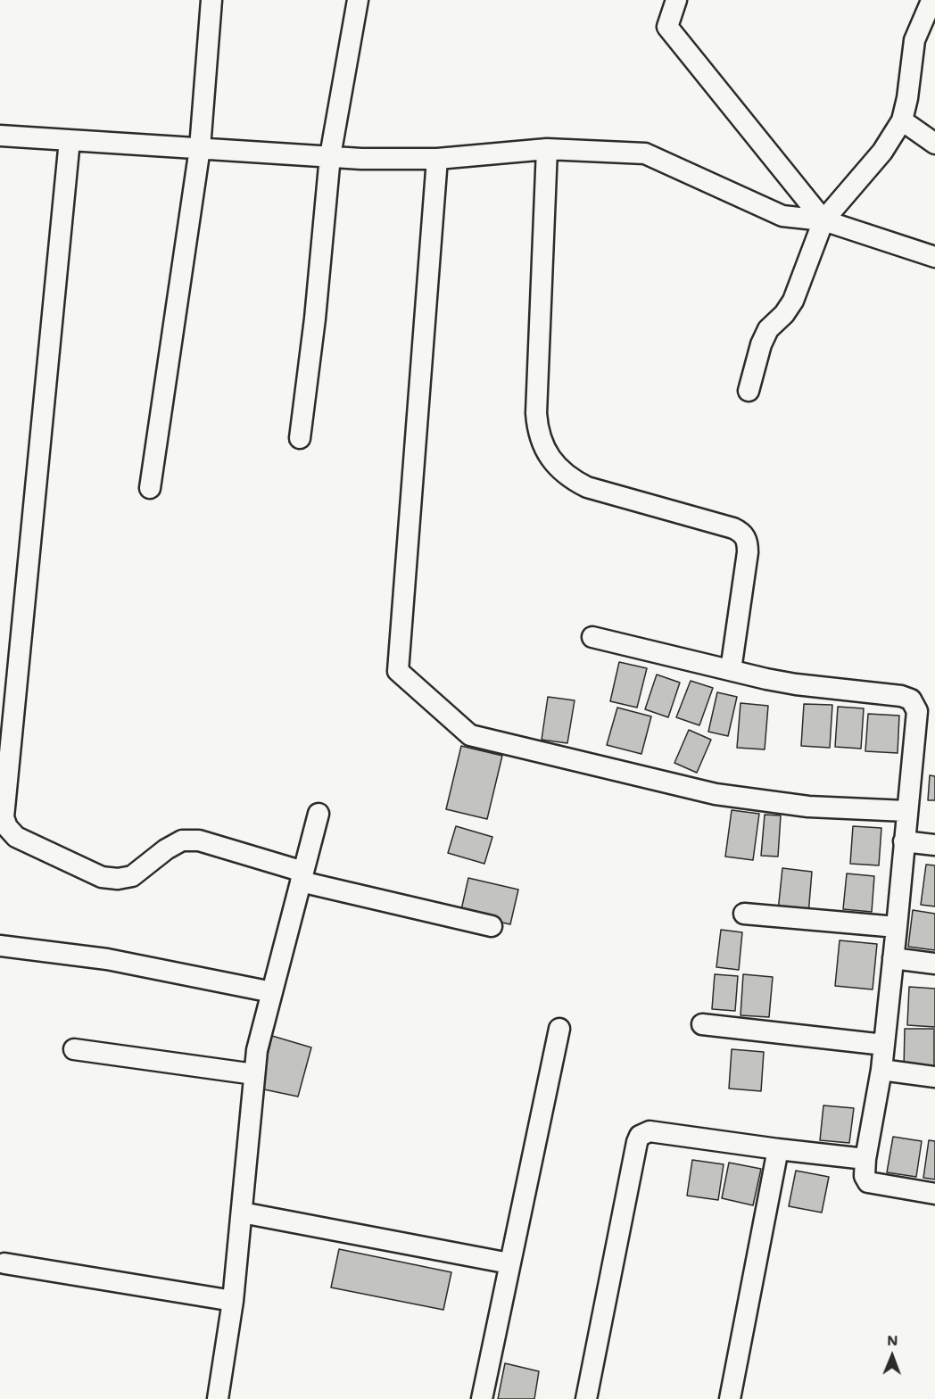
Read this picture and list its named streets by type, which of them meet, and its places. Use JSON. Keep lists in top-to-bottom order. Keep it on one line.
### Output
{"north":"top"}
